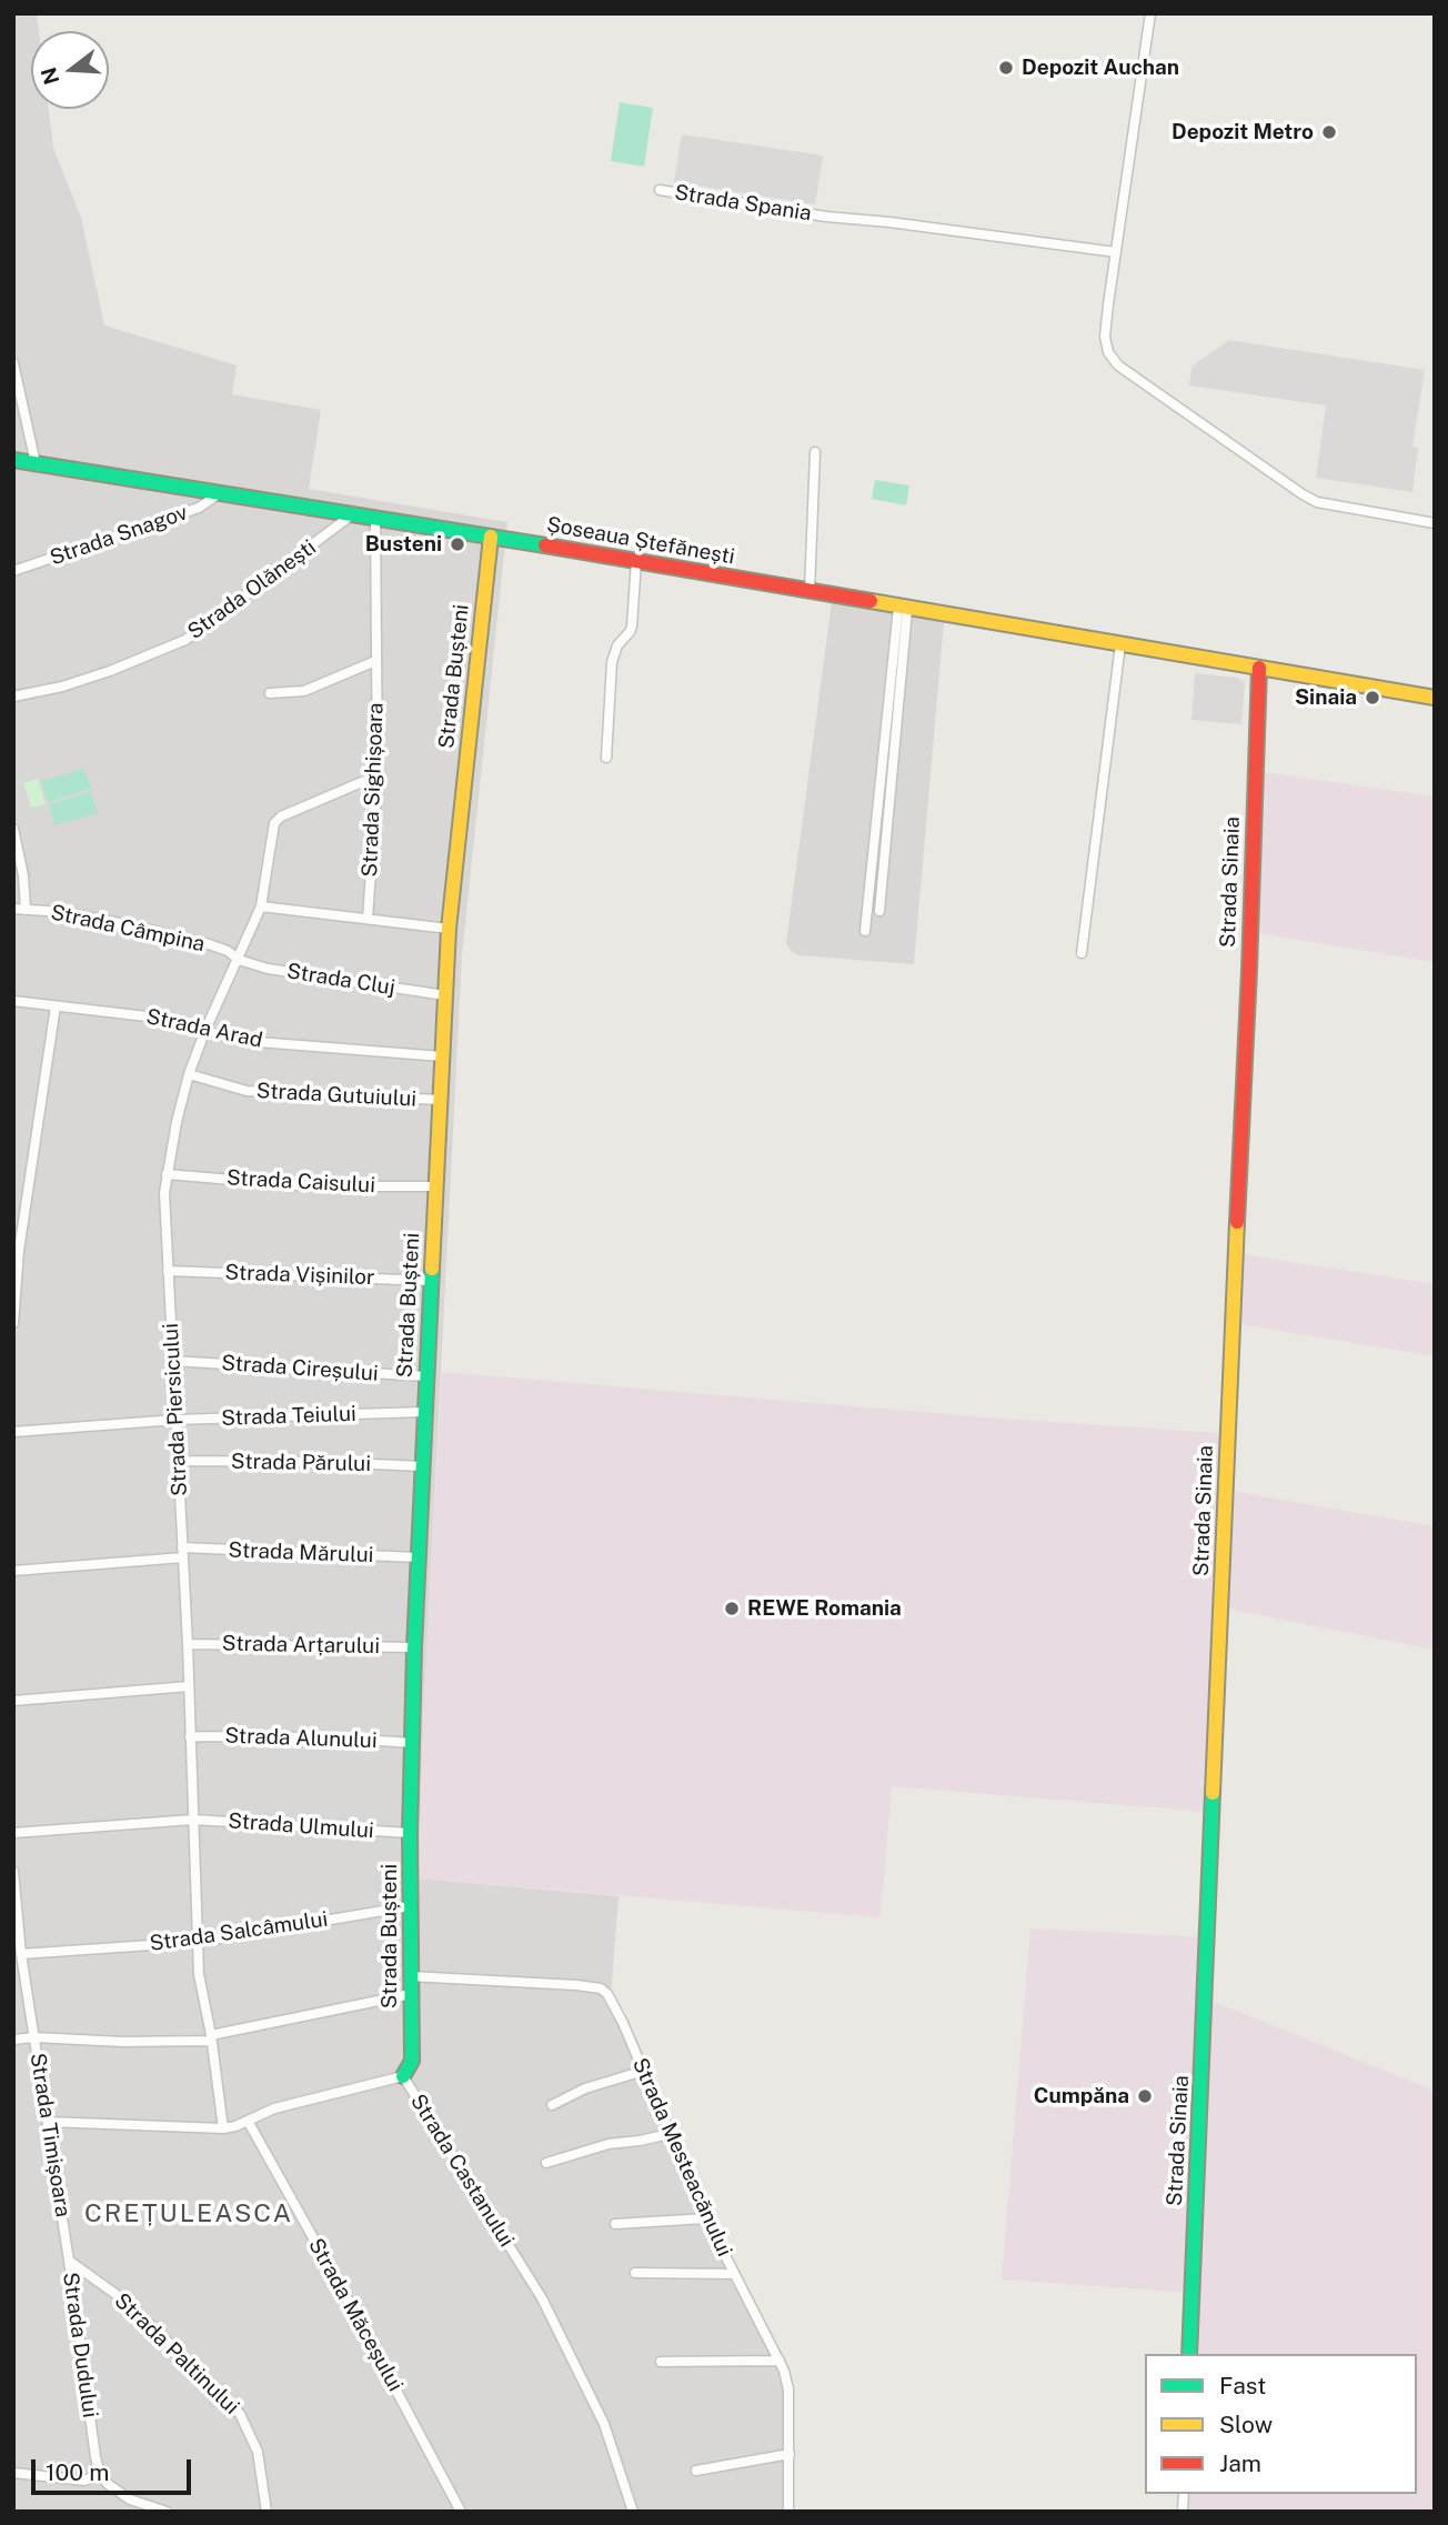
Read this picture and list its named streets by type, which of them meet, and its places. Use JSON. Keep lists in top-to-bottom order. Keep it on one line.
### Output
{"streets":{"street":["Strada Spania","Strada Snagov","Șoseaua Ștefănești","Strada Olănești","Strada Bușteni","Strada Sighișoara","Strada Sinaia","Strada Câmpina","Strada Cluj","Strada Arad","Strada Gutuiului","Strada Caisului","Strada Vișinilor","Strada Cireșului","Strada Piersicului","Strada Teiului","Strada Părului","Strada Mărului","Strada Arțarului","Strada Alunului","Strada Ulmului","Strada Salcâmului","Strada Timișoara","Strada Mesteacănului","Strada Castanului","Strada Măceșului","Strada Dudului","Strada Paltinului"]},"crossings":[["Strada Snagov","Șoseaua Ștefănești"],["Șoseaua Ștefănești","Strada Olănești"],["Șoseaua Ștefănești","Strada Bușteni"],["Șoseaua Ștefănești","Strada Sighișoara"],["Șoseaua Ștefănești","Strada Sinaia"],["Strada Bușteni","Strada Cluj"],["Strada Bușteni","Strada Arad"],["Strada Bușteni","Strada Gutuiului"],["Strada Bușteni","Strada Caisului"],["Strada Bușteni","Strada Vișinilor"],["Strada Bușteni","Strada Cireșului"],["Strada Bușteni","Strada Teiului"],["Strada Bușteni","Strada Părului"],["Strada Bușteni","Strada Mărului"],["Strada Bușteni","Strada Arțarului"],["Strada Bușteni","Strada Alunului"],["Strada Bușteni","Strada Ulmului"],["Strada Bușteni","Strada Salcâmului"],["Strada Bușteni","Strada Mesteacănului"],["Strada Bușteni","Strada Castanului"],["Strada Sighișoara","Strada Piersicului"],["Strada Câmpina","Strada Cluj"],["Strada Câmpina","Strada Piersicului"],["Strada Cluj","Strada Piersicului"],["Strada Arad","Strada Piersicului"],["Strada Gutuiului","Strada Piersicului"],["Strada Caisului","Strada Piersicului"],["Strada Vișinilor","Strada Piersicului"],["Strada Cireșului","Strada Piersicului"],["Strada Piersicului","Strada Teiului"],["Strada Piersicului","Strada Părului"],["Strada Piersicului","Strada Mărului"],["Strada Piersicului","Strada Arțarului"],["Strada Piersicului","Strada Alunului"],["Strada Piersicului","Strada Ulmului"],["Strada Piersicului","Strada Salcâmului"],["Strada Piersicului","Strada Castanului"],["Strada Salcâmului","Strada Timișoara"],["Strada Timișoara","Strada Castanului"],["Strada Timișoara","Strada Dudului"],["Strada Timișoara","Strada Paltinului"],["Strada Castanului","Strada Măceșului"],["Strada Dudului","Strada Paltinului"]],"districts":["CREȚULEASCA"],"places":["Depozit Auchan","Depozit Metro","Busteni","Sinaia","REWE Romania","Cumpăna"],"legend":["Fast","Slow","Jam"],"scale_bar":"100 m","north":"left"}
